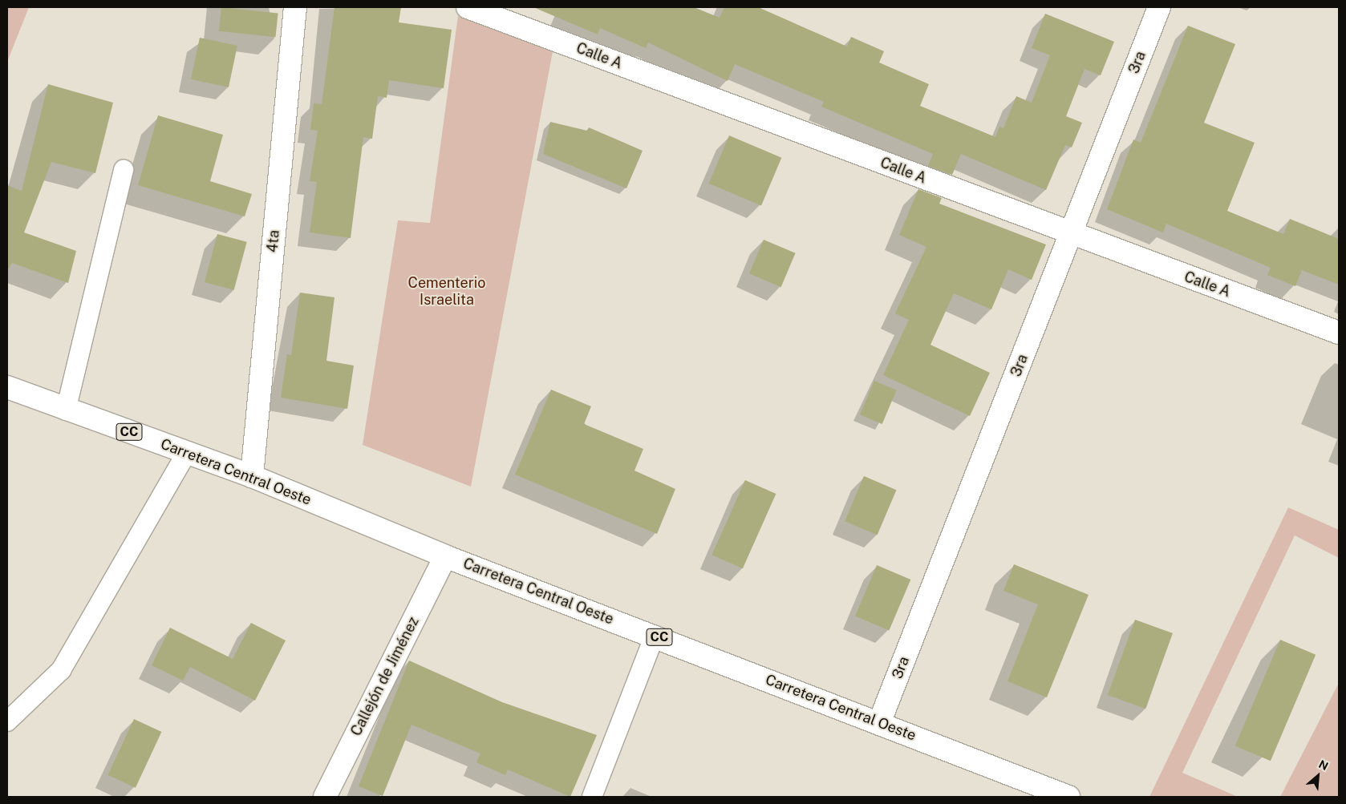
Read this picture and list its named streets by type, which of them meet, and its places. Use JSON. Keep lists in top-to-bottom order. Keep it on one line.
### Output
{"streets":{"street":["Calle A","3ra","4ta","CC","Carretera Central Oeste","Callejón de Jiménez"]},"crossings":[["Calle A","3ra"],["3ra","Carretera Central Oeste"],["4ta","Carretera Central Oeste"],["Carretera Central Oeste","Callejón de Jiménez"]],"parks":["Cementerio Israelita"],"north":"top right"}
